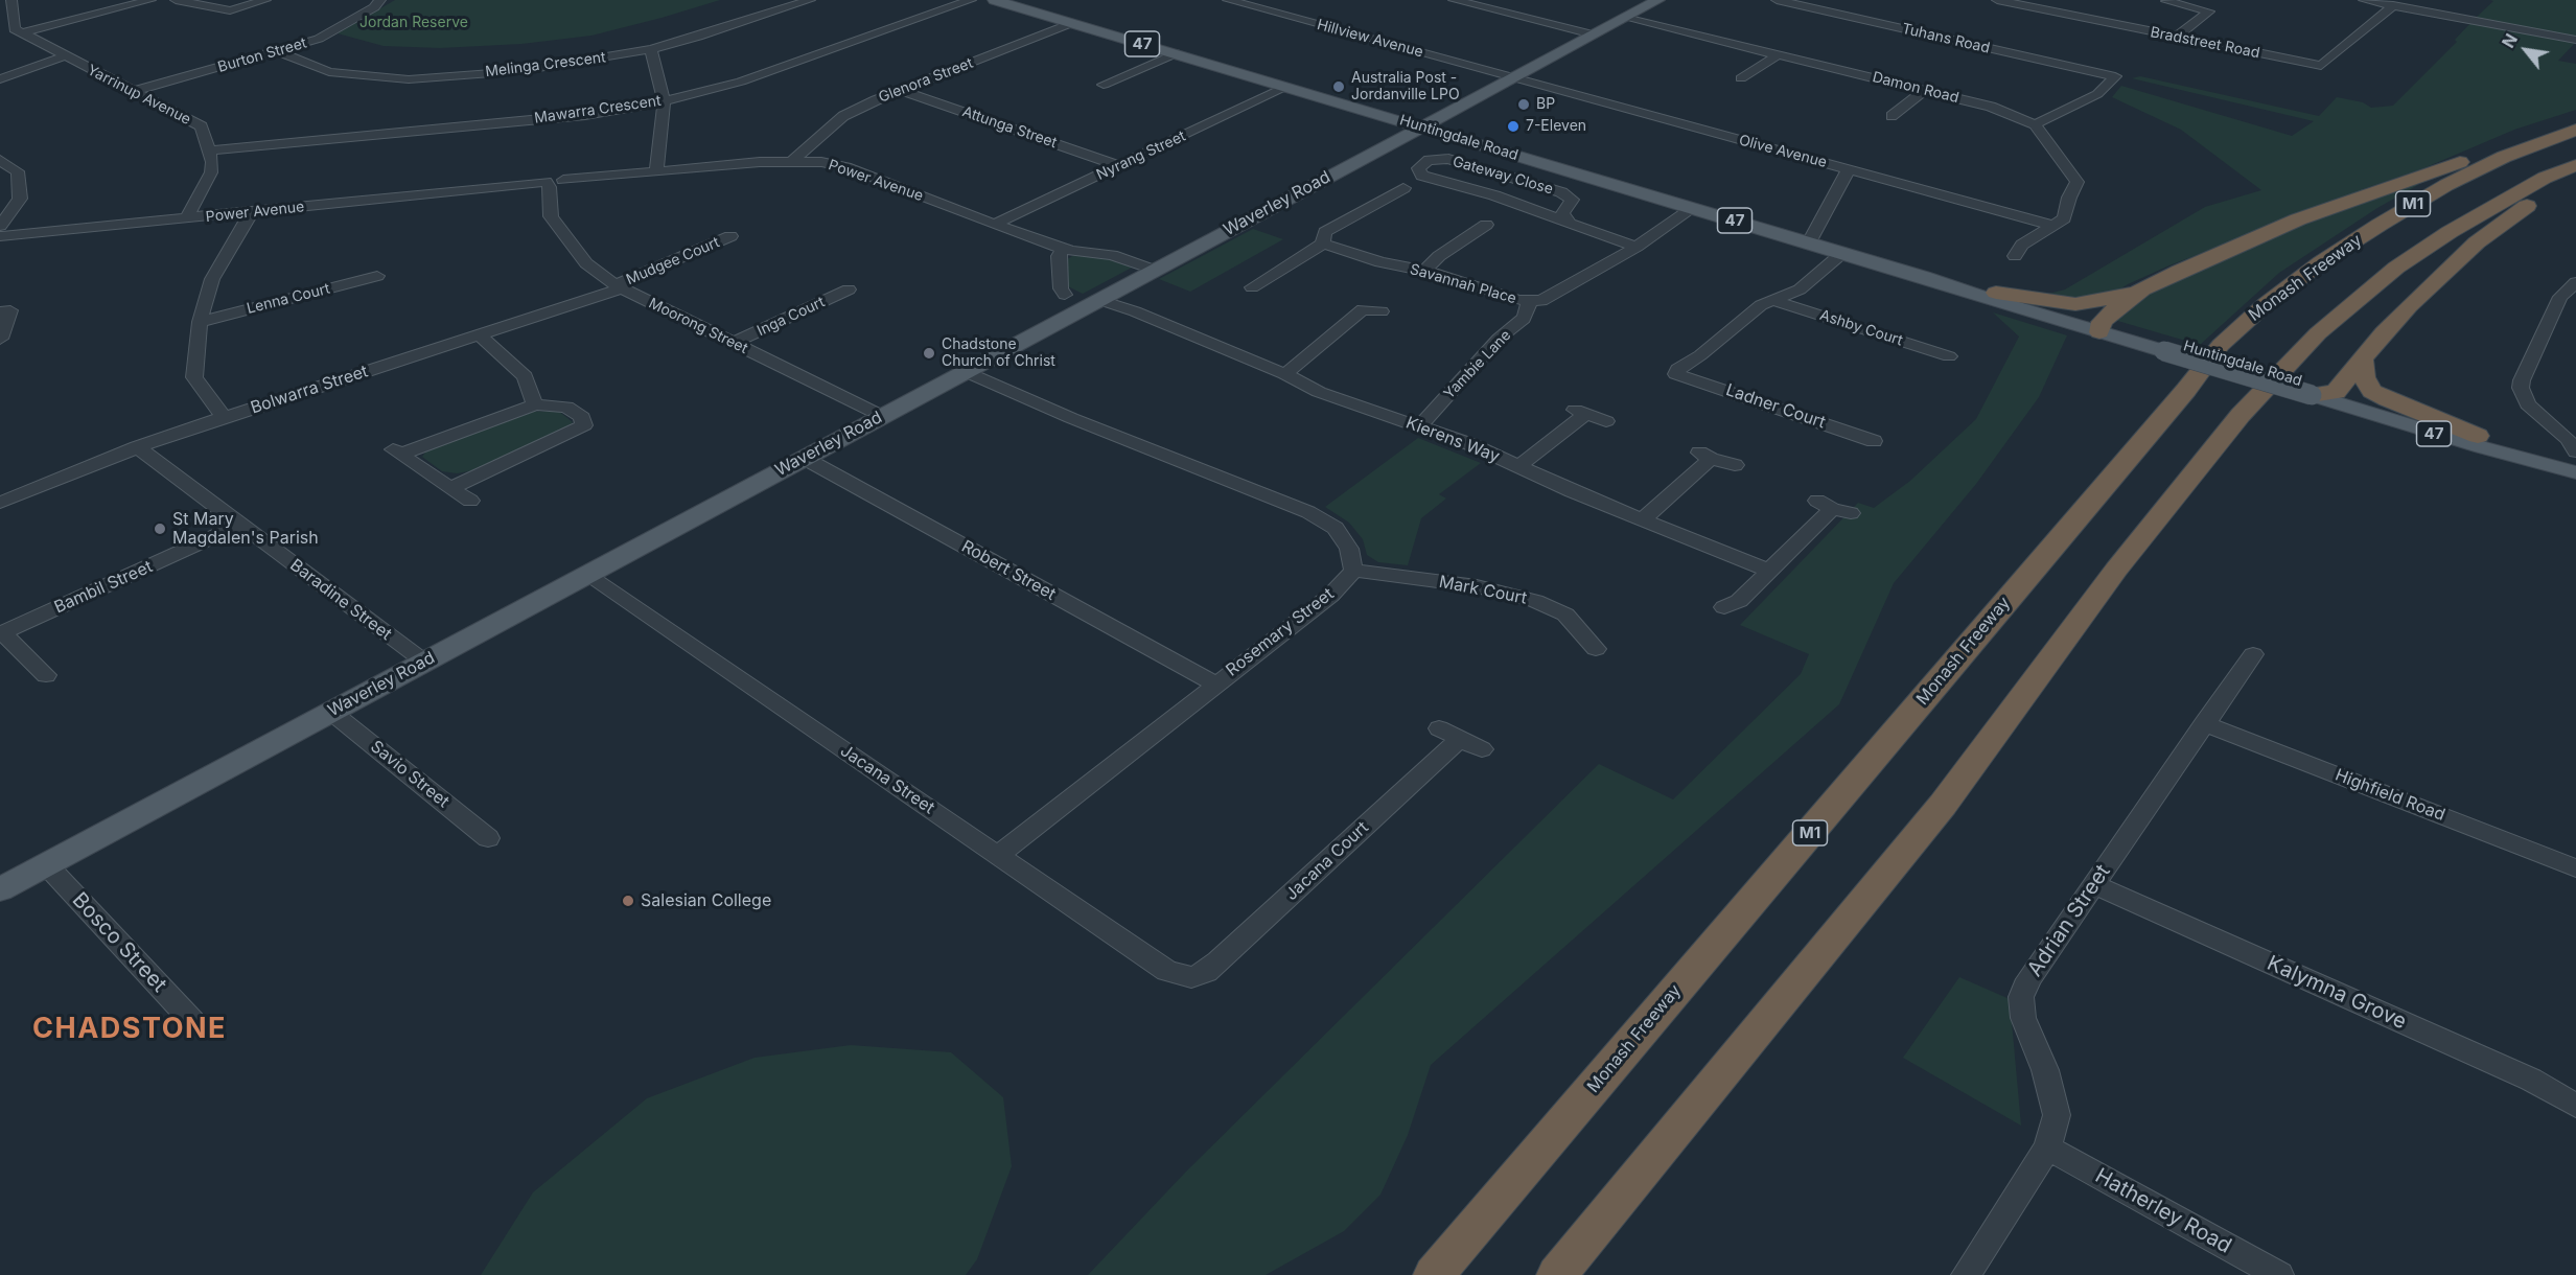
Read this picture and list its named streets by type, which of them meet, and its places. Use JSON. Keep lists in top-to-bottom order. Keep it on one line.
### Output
{"streets":{"highway":["M1","Monash Freeway"],"main road":["47","Huntingdale Road","Waverley Road"],"street":["Hillview Avenue","Tuhans Road","Bradstreet Road","Burton Street","Melinga Crescent","Glenora Street","Damon Road","Yarrinup Avenue","Mawarra Crescent","Attunga Street","Olive Avenue","Nyrang Street","Gateway Close","Power Avenue","Mudgee Court","Savannah Place","Lenna Court","Inga Court","Moorong Street","Ashby Court","Yambie Lane","Bolwarra Street","Ladner Court","Kierens Way","Robert Street","Bambil Street","Mark Court","Baradine Street","Rosemary Street","Savio Street","Jacana Street","Highfield Road","Jacana Court","Adrian Street","Bosco Street","Kalymna Grove","Hatherley Road"]},"crossings":[["Hillview Avenue","Olive Avenue"],["Hillview Avenue","Waverley Road"],["Tuhans Road","Damon Road"],["Burton Street","Melinga Crescent"],["Burton Street","Yarrinup Avenue"],["Glenora Street","Attunga Street"],["Glenora Street","Huntingdale Road"],["Glenora Street","Power Avenue"],["Damon Road","Olive Avenue"],["Damon Road","Waverley Road"],["Yarrinup Avenue","Mawarra Crescent"],["Attunga Street","Nyrang Street"],["Huntingdale Road","Nyrang Street"],["Huntingdale Road","Waverley Road"],["Huntingdale Road","Savannah Place"],["Olive Avenue","Waverley Road"],["Nyrang Street","Power Avenue"],["Gateway Close","Savannah Place"],["Power Avenue","Waverley Road"],["Power Avenue","Moorong Street"],["Waverley Road","Moorong Street"],["Waverley Road","Kierens Way"],["Waverley Road","Robert Street"],["Waverley Road","Baradine Street"],["Waverley Road","Savio Street"],["Waverley Road","Jacana Street"],["Waverley Road","Bosco Street"],["Mudgee Court","Moorong Street"],["Mudgee Court","Bolwarra Street"],["Savannah Place","Yambie Lane"],["Inga Court","Moorong Street"],["Moorong Street","Bolwarra Street"],["Ashby Court","Ladner Court"],["Yambie Lane","Kierens Way"],["Bolwarra Street","Baradine Street"],["Robert Street","Rosemary Street"],["Bambil Street","Baradine Street"],["Mark Court","Rosemary Street"],["Rosemary Street","Jacana Street"],["Jacana Street","Jacana Court"],["Highfield Road","Adrian Street"],["Adrian Street","Kalymna Grove"],["Adrian Street","Hatherley Road"]],"districts":["CHADSTONE"],"parks":["Jordan Reserve"],"places":["Australia Post - Jordanville LPO","BP","7-Eleven","Chadstone Church of Christ","St Mary Magdalen's Parish","Salesian College"],"north":"top left"}
